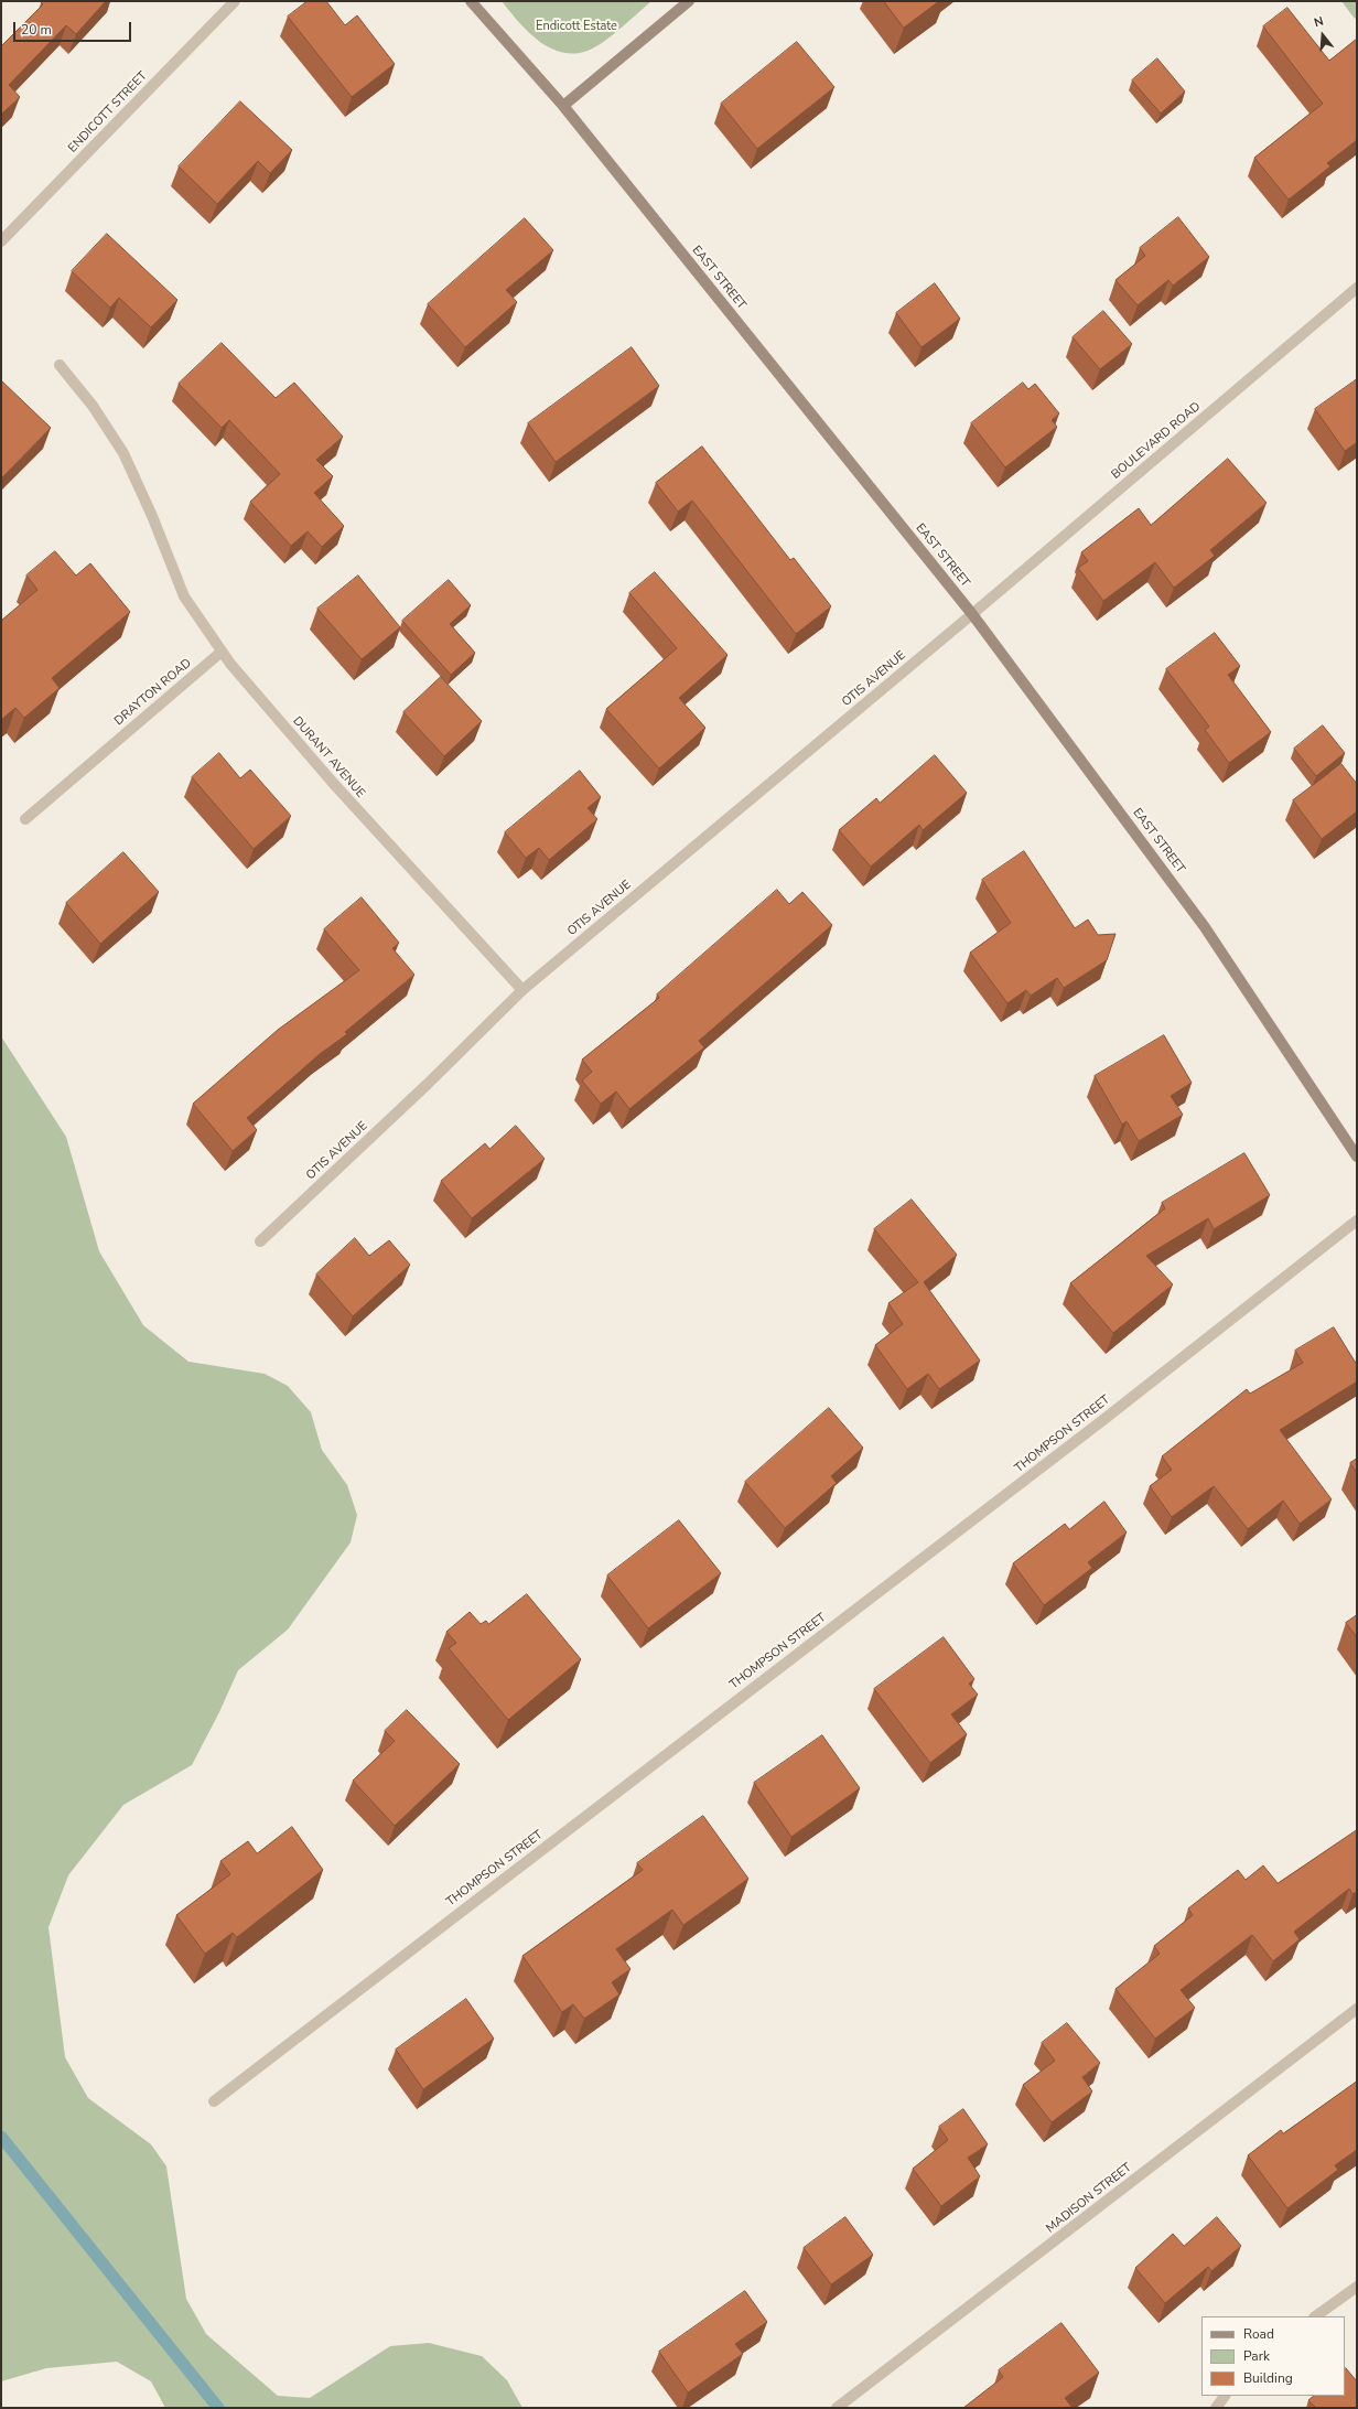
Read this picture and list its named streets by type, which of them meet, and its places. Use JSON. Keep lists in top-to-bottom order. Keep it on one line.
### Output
{"streets":{"main road":["EAST STREET"],"street":["ENDICOTT STREET","BOULEVARD ROAD","OTIS AVENUE","DRAYTON ROAD","DURANT AVENUE","THOMPSON STREET","MADISON STREET"]},"crossings":[["EAST STREET","BOULEVARD ROAD"],["EAST STREET","OTIS AVENUE"],["BOULEVARD ROAD","OTIS AVENUE"],["OTIS AVENUE","DURANT AVENUE"],["DRAYTON ROAD","DURANT AVENUE"]],"parks":["Endicott Estate"],"legend":["Road","Park","Building"],"scale_bar":"20 m","north":"top"}
